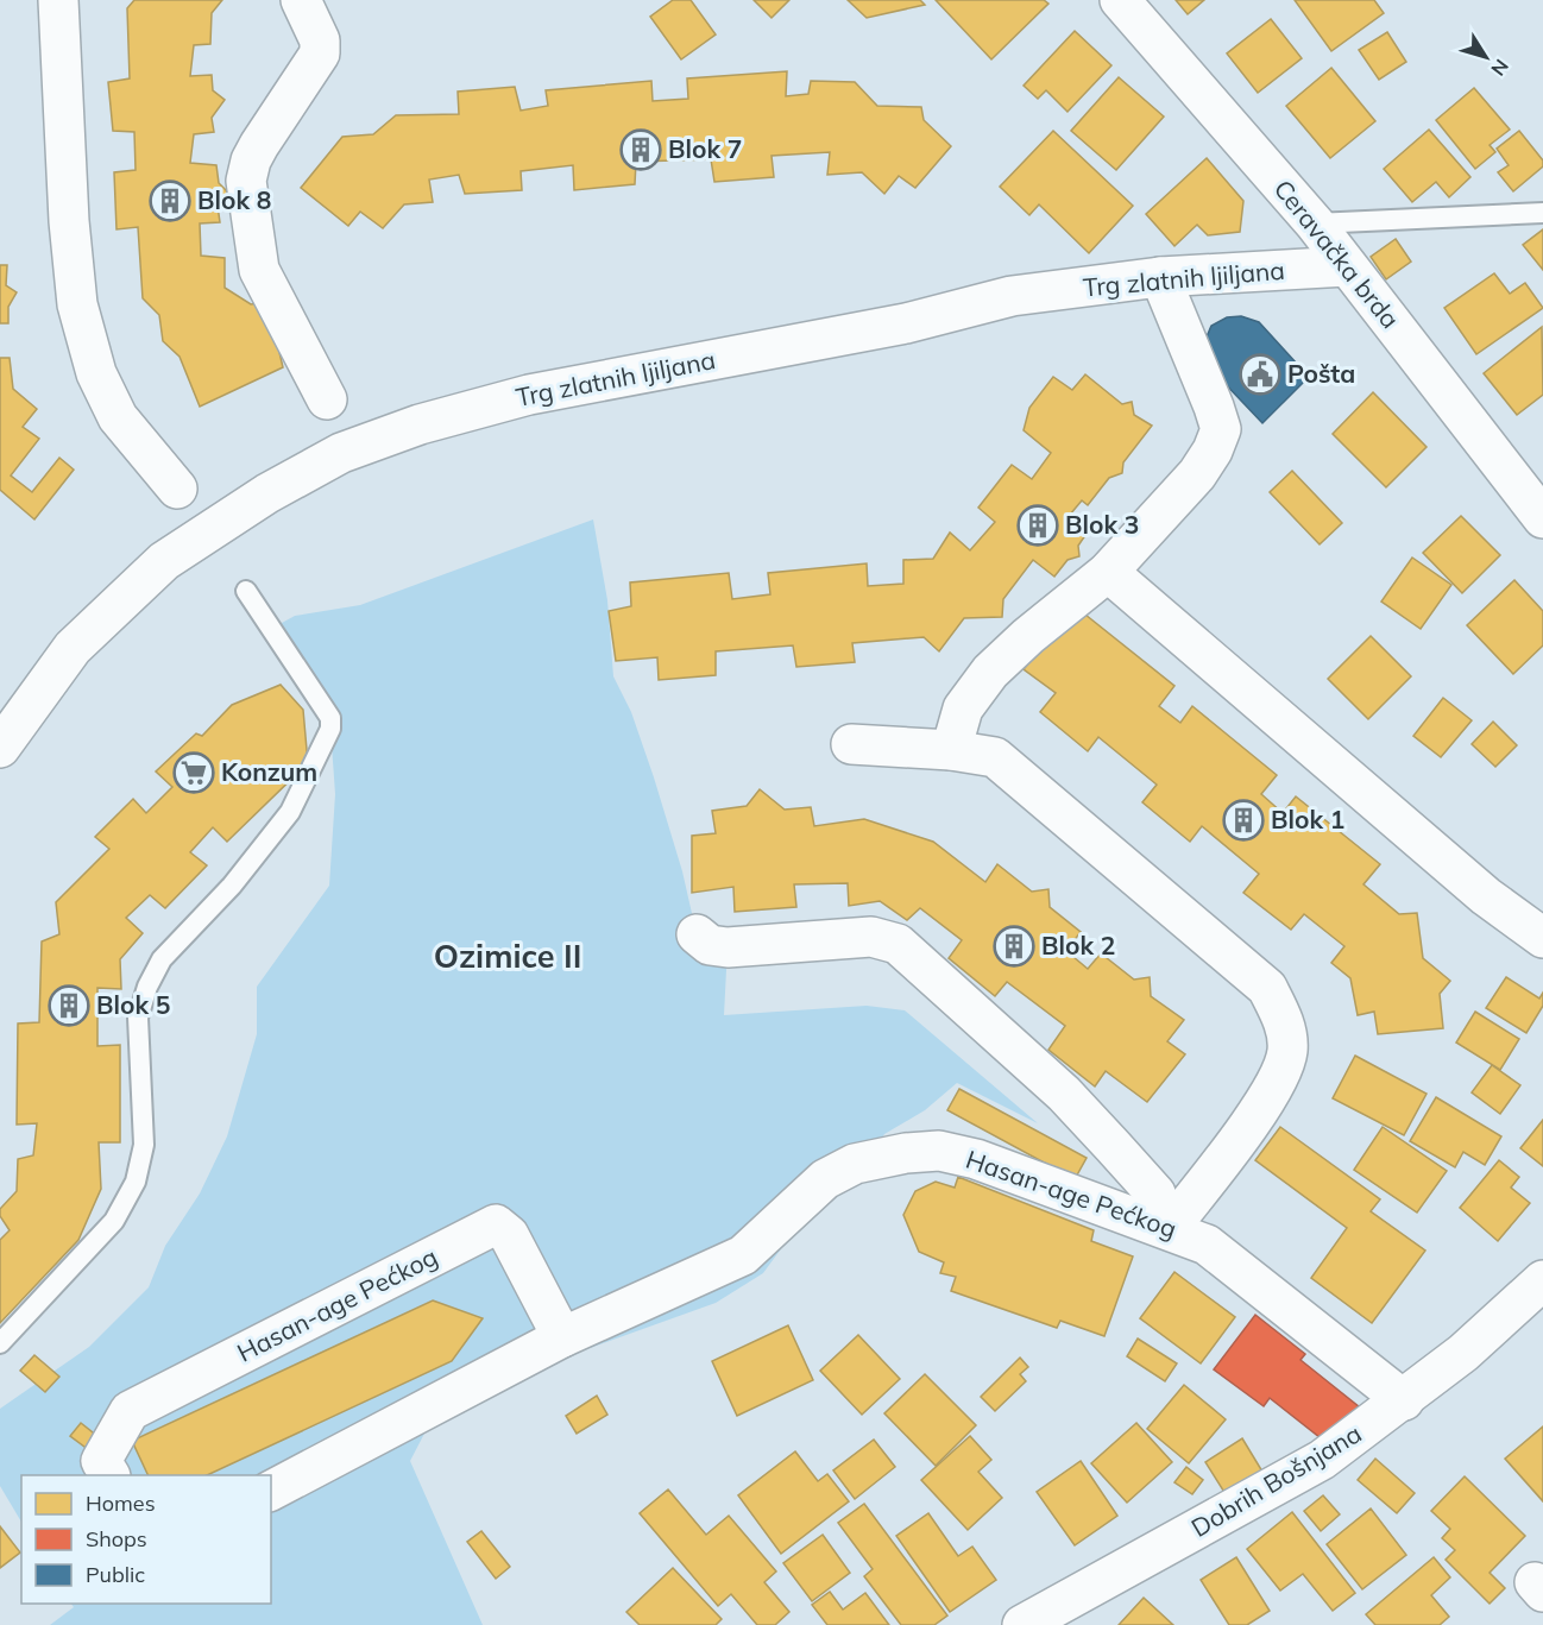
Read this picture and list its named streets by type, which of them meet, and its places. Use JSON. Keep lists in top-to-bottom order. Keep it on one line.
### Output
{"streets":{"street":["Ceravačka brda","Trg zlatnih ljiljana","Hasan-age Pećkog","Dobrih Bošnjana"]},"crossings":[["Ceravačka brda","Trg zlatnih ljiljana"],["Hasan-age Pećkog","Dobrih Bošnjana"]],"districts":["Ozimice II"],"places":{"building":["Blok 7","Blok 8","Blok 3","Blok 1","Blok 2","Blok 5"],"public building":["Pošta"],"supermarket":["Konzum"]},"legend":["Homes","Shops","Public"],"north":"bottom right"}
